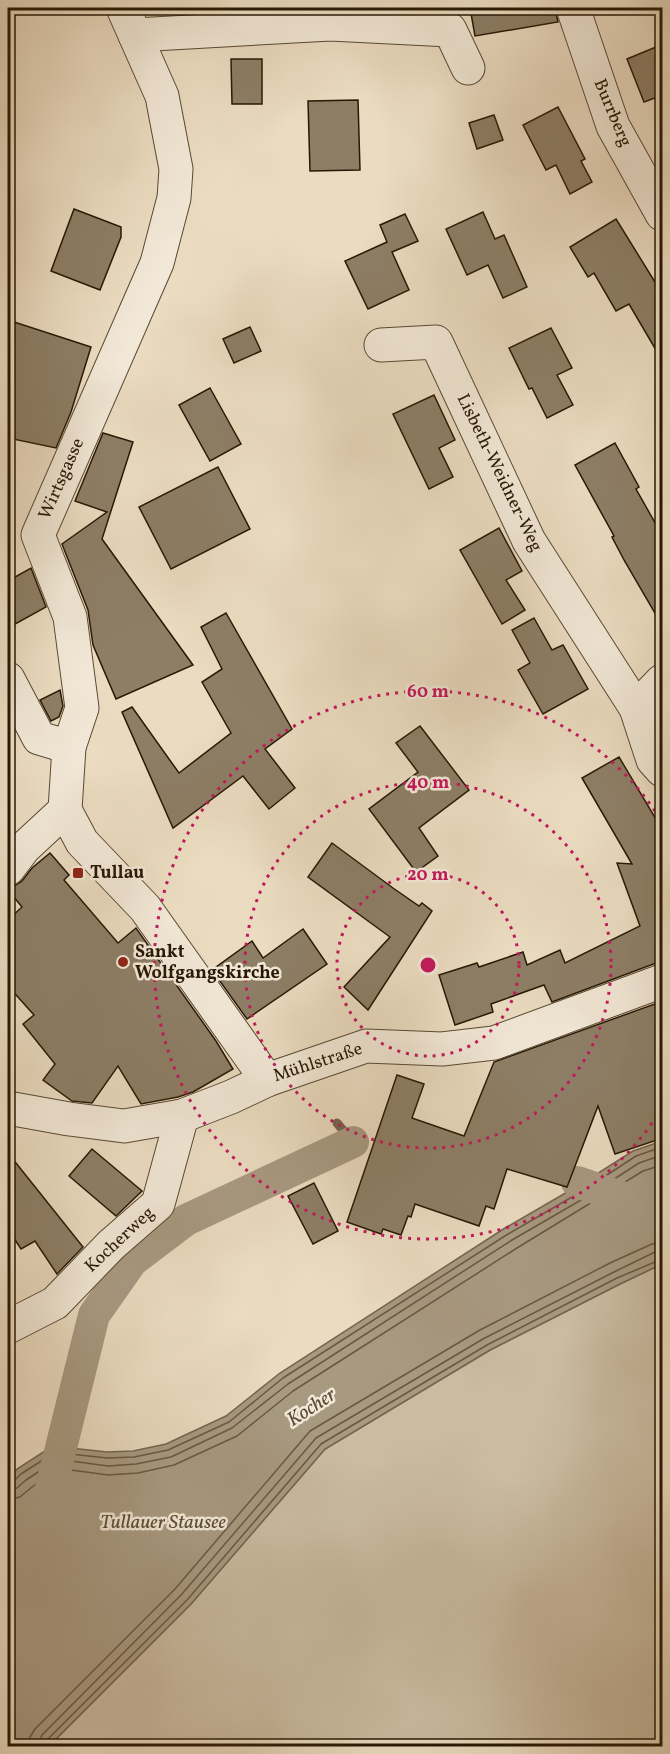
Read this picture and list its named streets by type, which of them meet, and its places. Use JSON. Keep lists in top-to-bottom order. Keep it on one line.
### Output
{"streets":{"street":["Burrberg","Lisbeth-Weidner-Weg","Wirtsgasse","Mühlstraße","Kocherweg"]},"crossings":[["Mühlstraße","Kocherweg"]],"water":["Kocher","Tullauer Stausee"],"places":{"transit":["Tullau"],"other":["Sankt Wolfgangskirche"]},"rings":["60 m","40 m","20 m"]}
